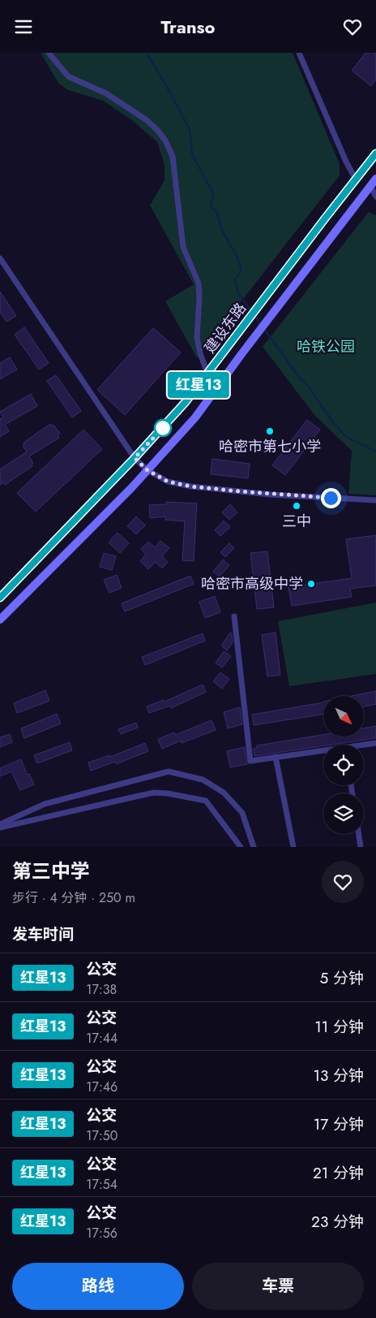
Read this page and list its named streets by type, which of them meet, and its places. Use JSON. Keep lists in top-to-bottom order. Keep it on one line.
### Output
{"streets":{"main road":["建设东路"]},"parks":["哈铁公园"],"places":["哈密市第七小学","三中","哈密市高级中学"],"lines":["bus line 红星13"],"north":"bottom right","page":{"header":"Transo","on_map":"红星13","heading":[["第三中学","步行 · 4 分钟 · 250 m"],"发车时间"],"list":[{"mark":"红星13","name":"公交","note":"17:38","value":"5 分钟"},{"mark":"红星13","name":"公交","note":"17:44","value":"11 分钟"},{"mark":"红星13","name":"公交","note":"17:46","value":"13 分钟"},{"mark":"红星13","name":"公交","note":"17:50","value":"17 分钟"},{"mark":"红星13","name":"公交","note":"17:54","value":"21 分钟"},{"mark":"红星13","name":"公交","note":"17:56","value":"23 分钟"}],"buttons":["路线","车票"]}}
